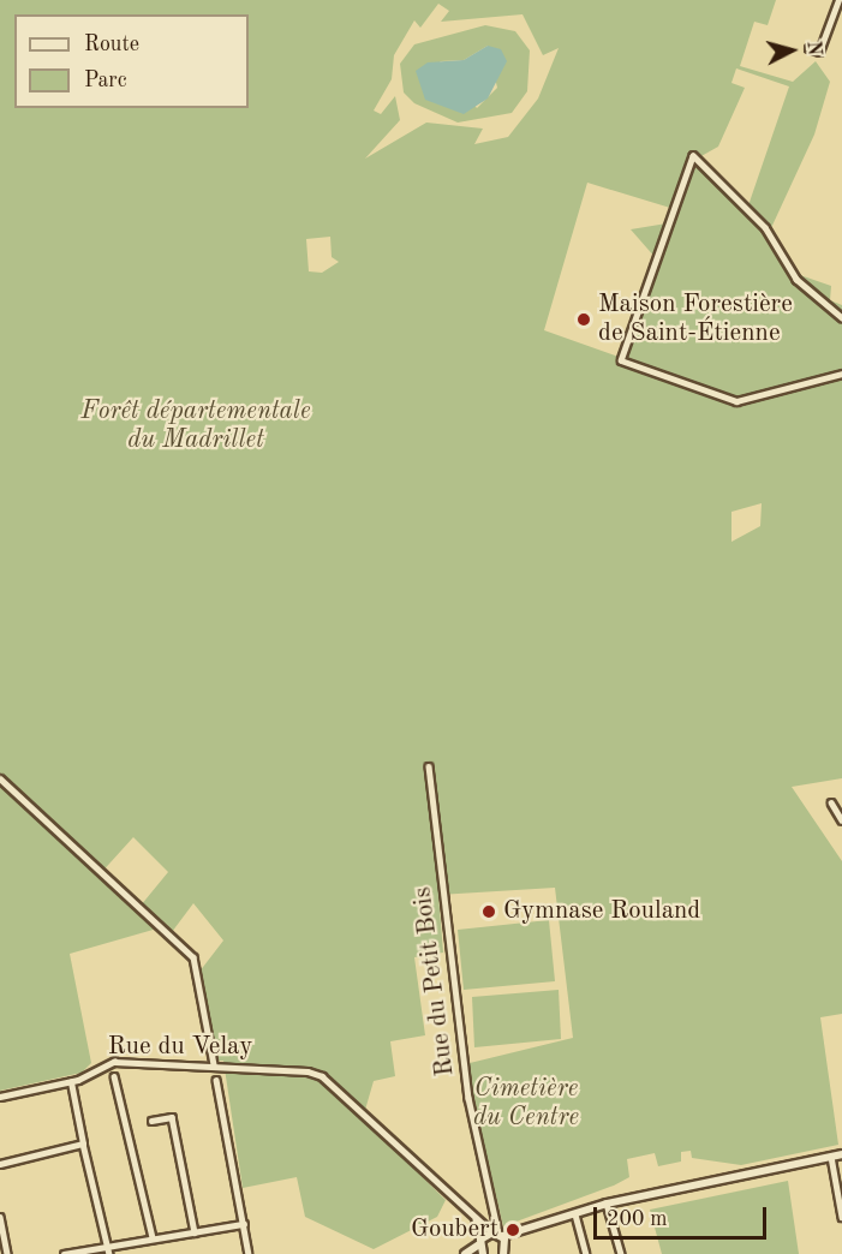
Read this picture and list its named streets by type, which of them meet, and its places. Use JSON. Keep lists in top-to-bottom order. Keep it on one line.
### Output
{"streets":{"street":["Rue du Petit Bois","Rue du Velay"]},"parks":["Forêt départementale du Madrillet","Cimetière du Centre"],"places":["Maison Forestière de Saint-Étienne","Gymnase Rouland","Goubert"],"legend":["Route","Parc"],"scale_bar":"200 m","north":"right"}
